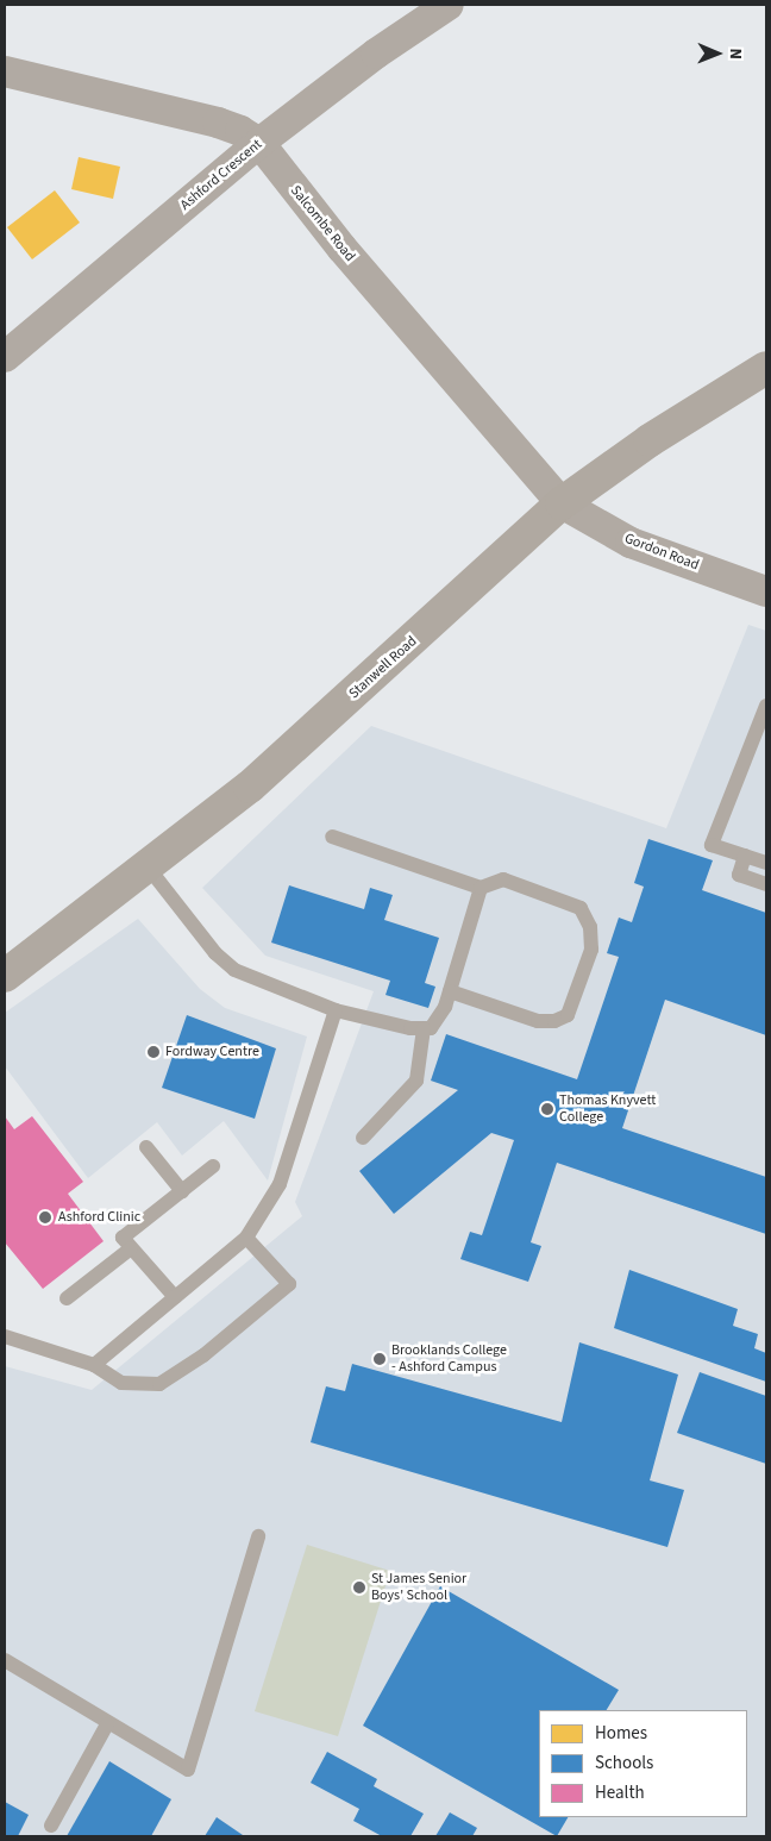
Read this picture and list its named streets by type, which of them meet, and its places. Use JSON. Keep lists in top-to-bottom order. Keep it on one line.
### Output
{"streets":{"main road":["Stanwell Road"],"street":["Ashford Crescent","Salcombe Road","Gordon Road"]},"crossings":[["Ashford Crescent","Salcombe Road"],["Salcombe Road","Gordon Road"],["Salcombe Road","Stanwell Road"],["Gordon Road","Stanwell Road"]],"places":["Fordway Centre","Thomas Knyvett College","Ashford Clinic","Brooklands College - Ashford Campus","St James Senior Boys' School"],"legend":["Homes","Schools","Health"],"north":"right"}
